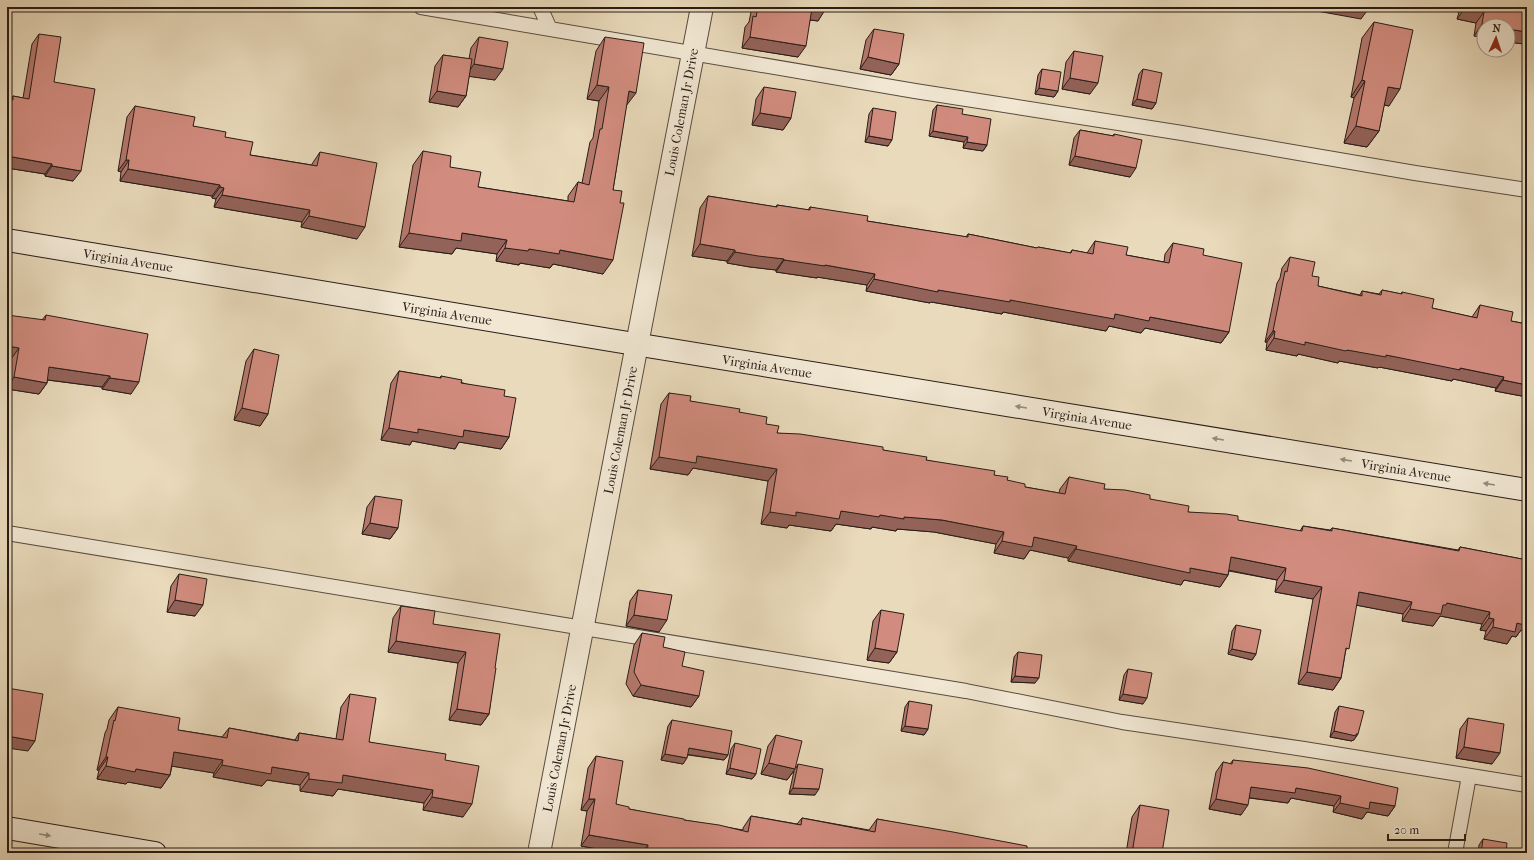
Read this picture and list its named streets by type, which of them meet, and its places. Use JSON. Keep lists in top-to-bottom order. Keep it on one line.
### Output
{"streets":{"main road":["Louis Coleman Jr Drive","Virginia Avenue"]},"crossings":[["Louis Coleman Jr Drive","Virginia Avenue"]],"one_way":["Virginia Avenue"],"scale_bar":"20 m","north":"top"}
